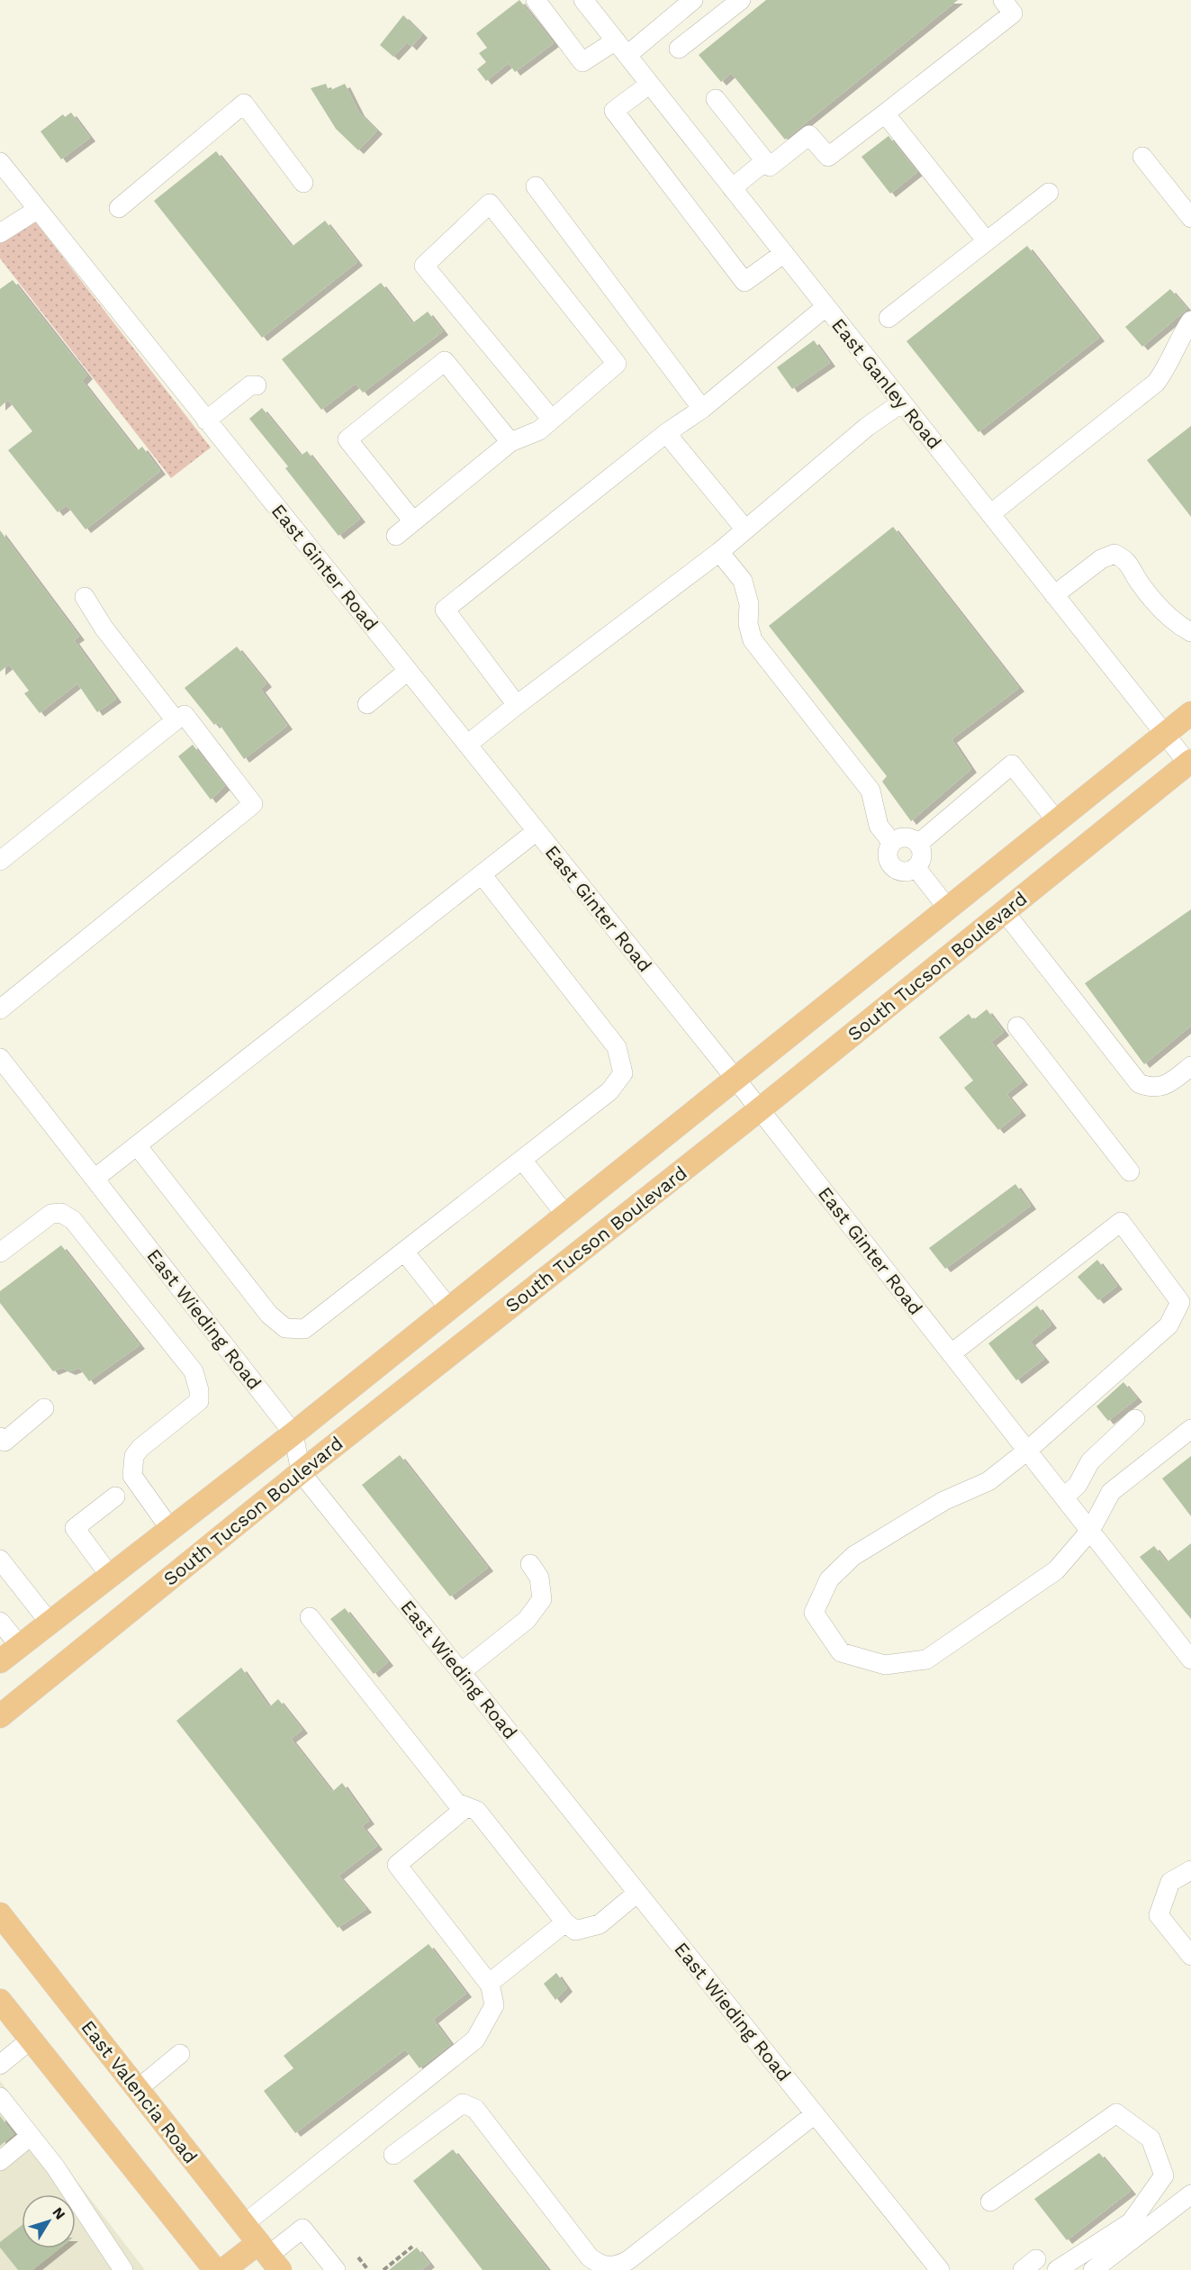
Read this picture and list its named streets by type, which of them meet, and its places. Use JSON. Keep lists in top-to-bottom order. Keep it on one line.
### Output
{"streets":{"main road":["South Tucson Boulevard","East Valencia Road"],"street":["East Ganley Road","East Ginter Road","East Wieding Road"]},"crossings":[["East Ganley Road","South Tucson Boulevard"],["East Ginter Road","South Tucson Boulevard"],["South Tucson Boulevard","East Wieding Road"]],"north":"top right"}
